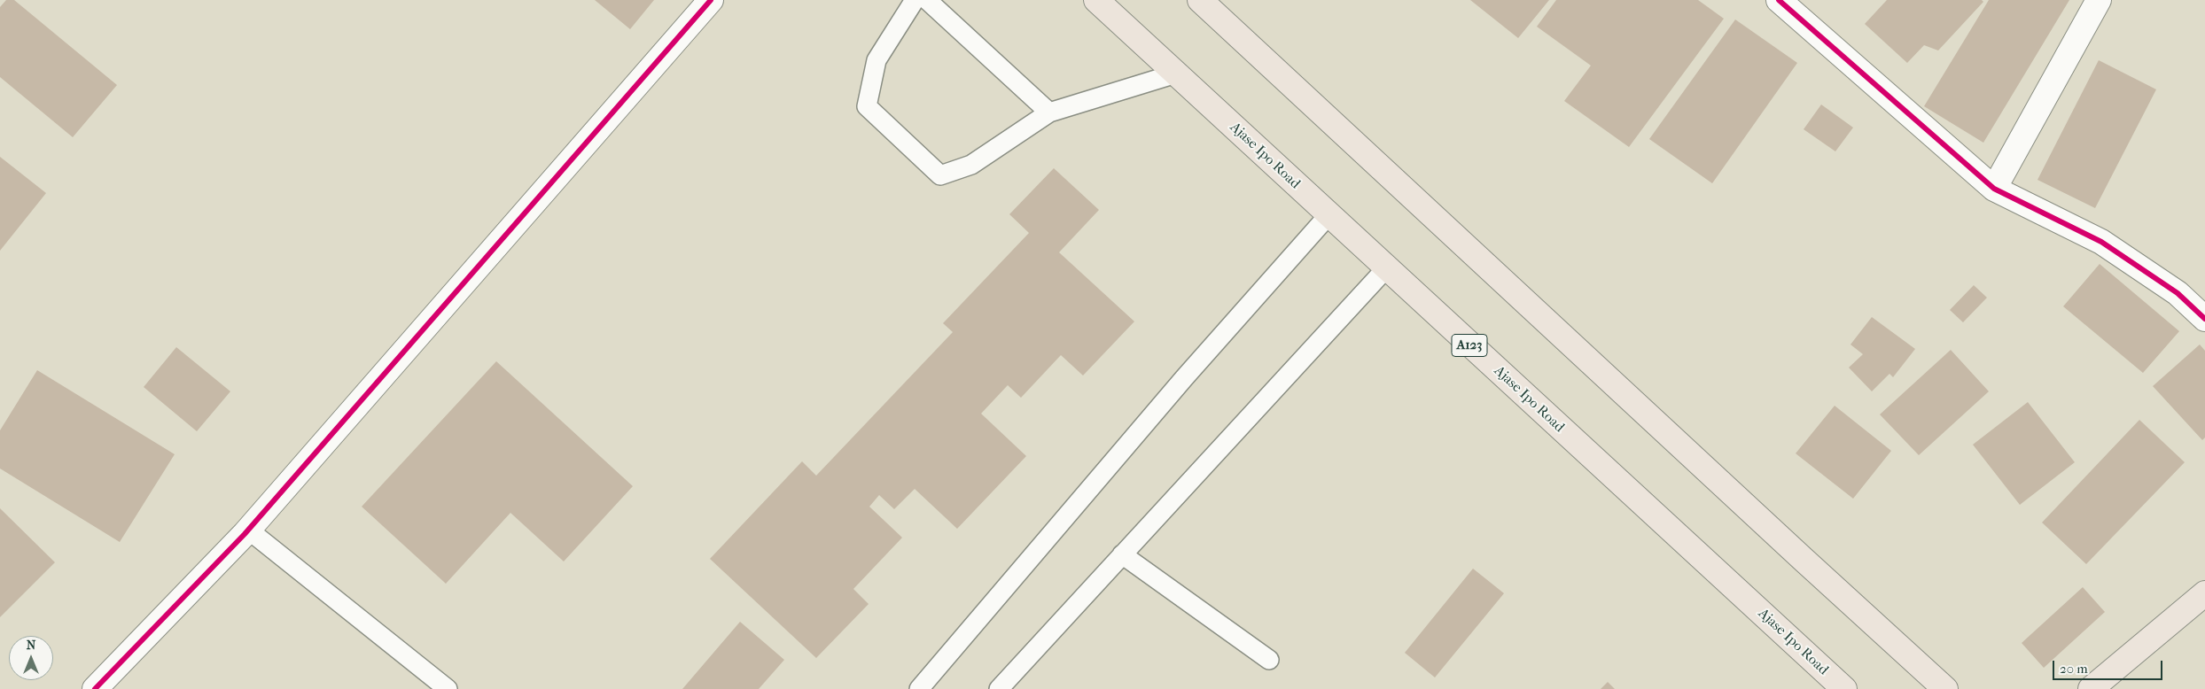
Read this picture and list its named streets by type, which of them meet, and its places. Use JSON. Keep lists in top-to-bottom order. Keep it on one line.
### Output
{"streets":{"main road":["Ajase Ipo Road","A123"]},"scale_bar":"20 m","north":"top"}
